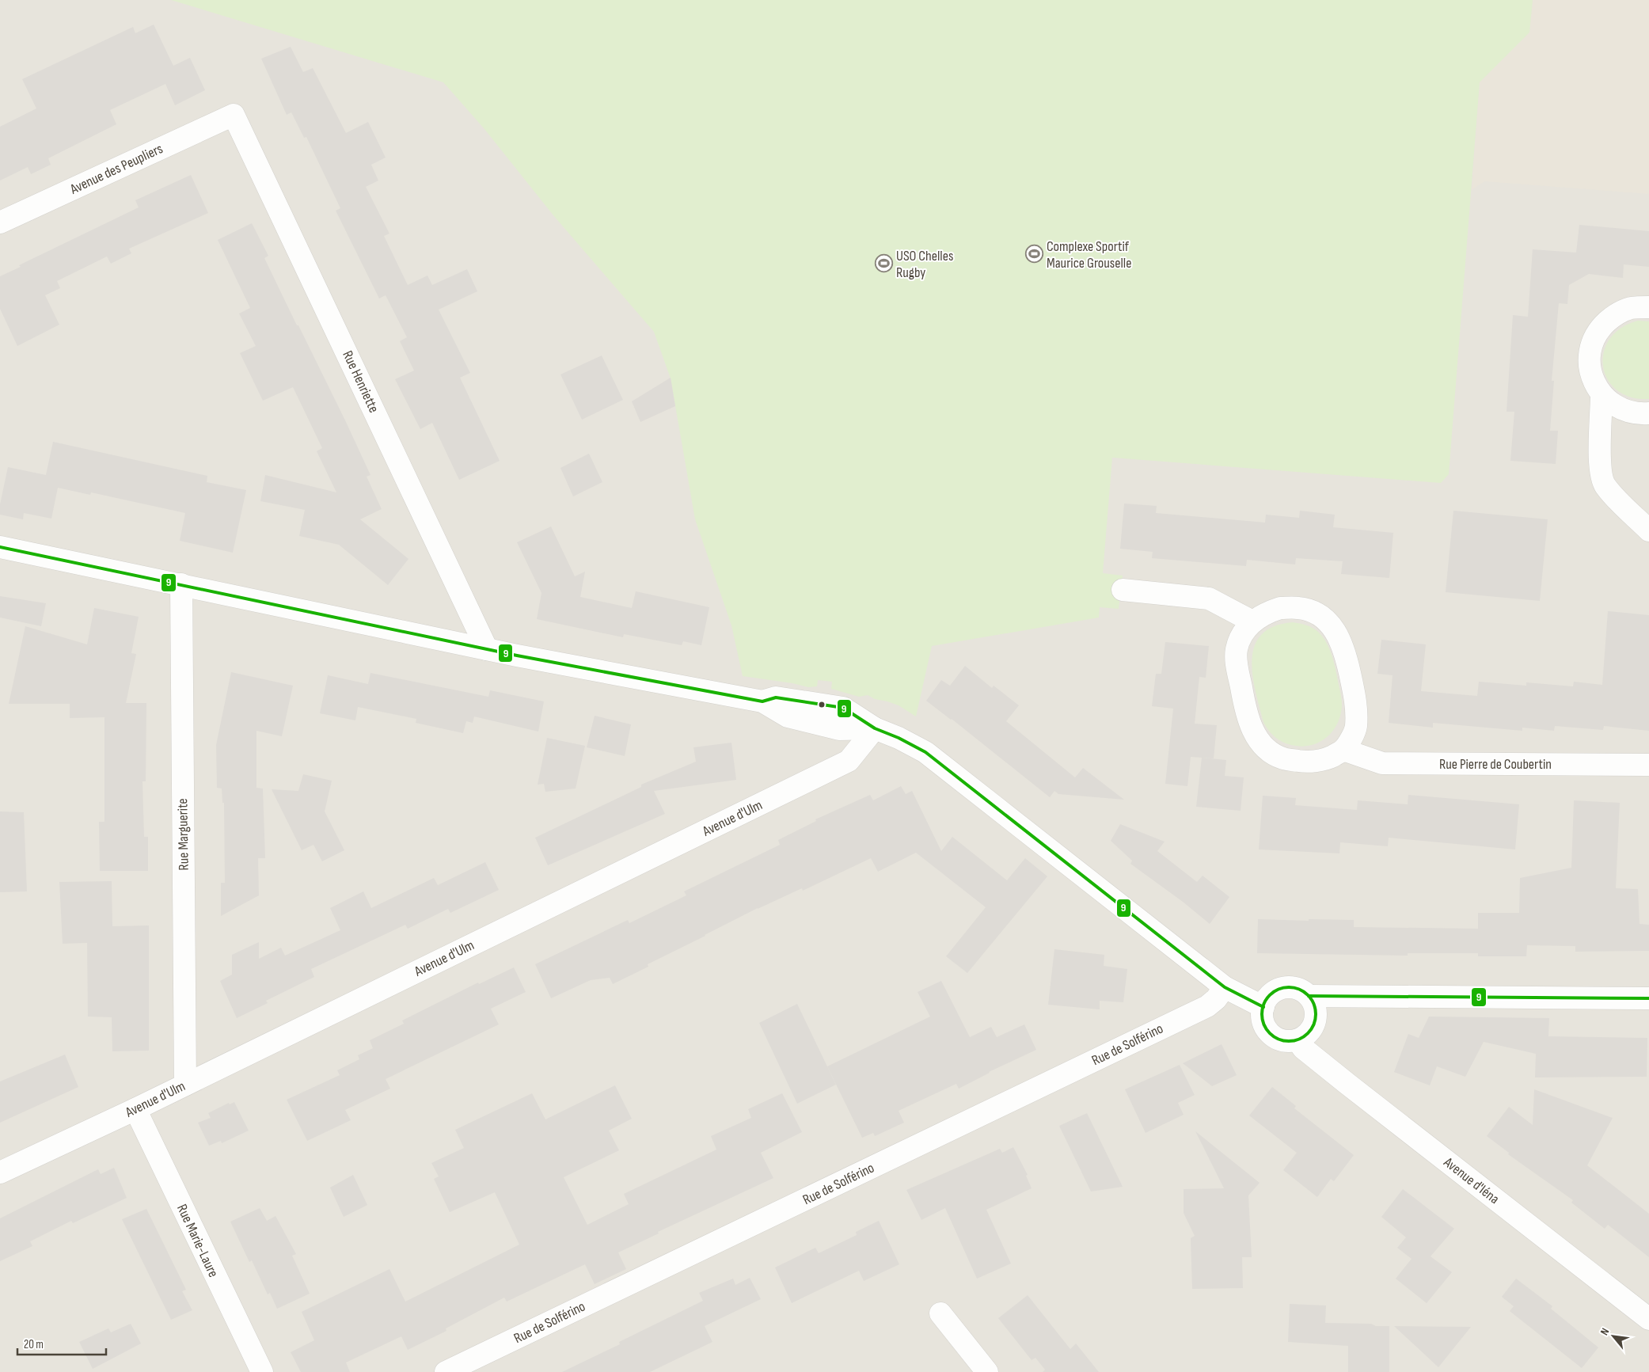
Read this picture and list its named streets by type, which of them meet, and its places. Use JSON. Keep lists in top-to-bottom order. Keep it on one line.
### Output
{"streets":{"street":["Avenue des Peupliers","Rue Henriette","Rue Pierre de Coubertin","Avenue d'Ulm","Rue Marguerite","Rue de Solférino","Avenue d'Iéna","Rue Marie-Laure"]},"crossings":[["Avenue des Peupliers","Rue Henriette"],["Avenue d'Ulm","Rue Marguerite"],["Avenue d'Ulm","Rue Marie-Laure"]],"places":{"sports":["Complexe Sportif Maurice Grouselle","USO Chelles Rugby"]},"lines":["transit line 9"],"scale_bar":"20 m","north":"top left"}
